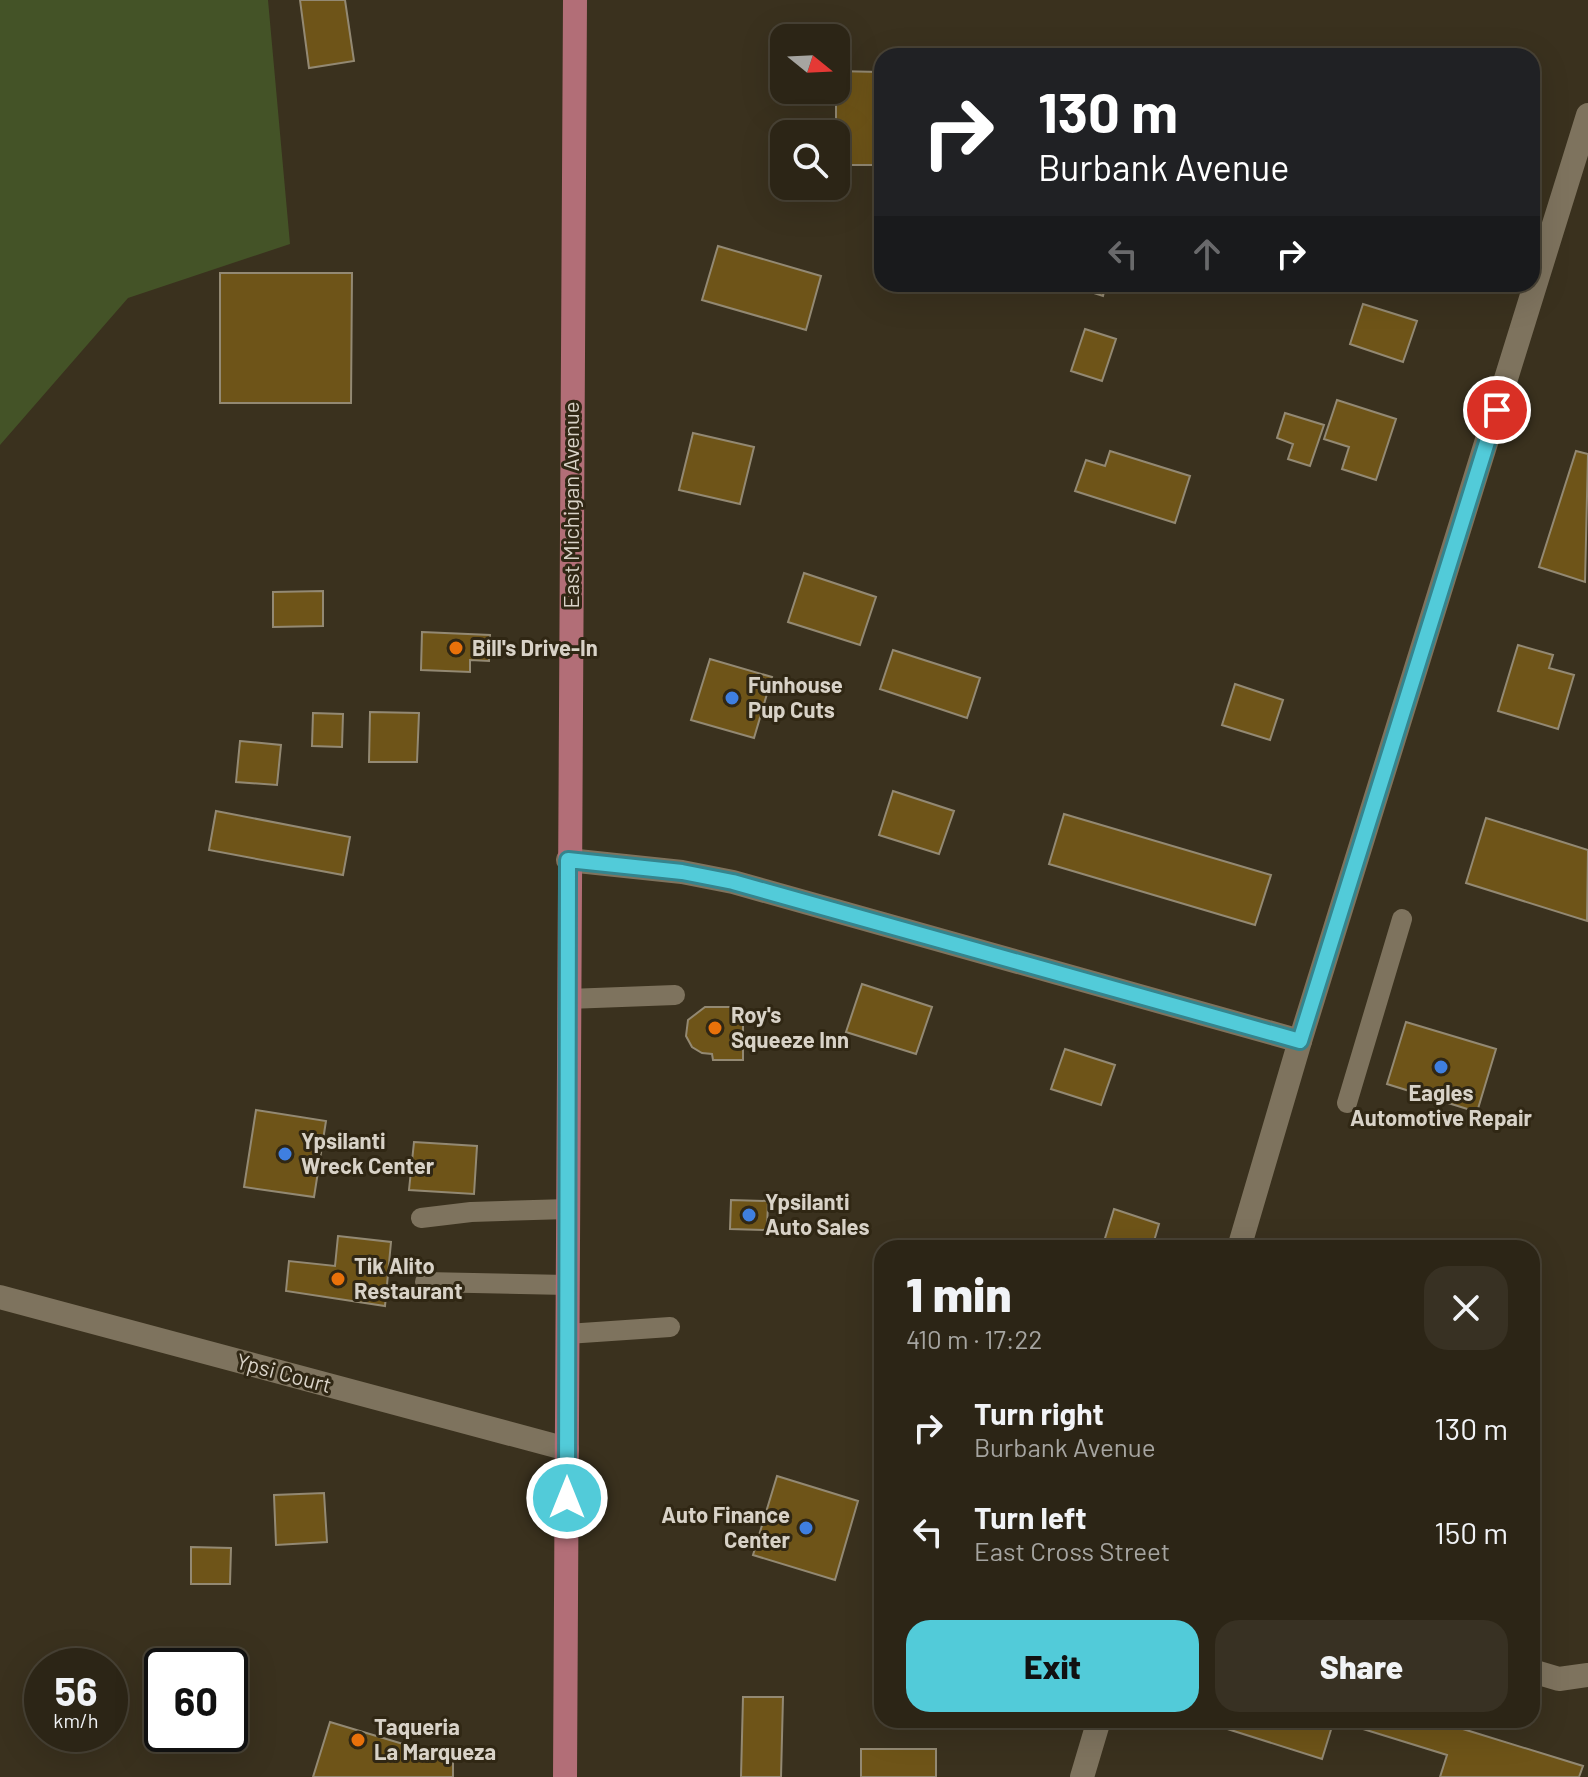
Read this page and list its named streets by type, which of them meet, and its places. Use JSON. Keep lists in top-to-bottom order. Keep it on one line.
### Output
{"streets":{"main road":["East Michigan Avenue"],"street":["Ypsi Court"]},"crossings":[["East Michigan Avenue","Ypsi Court"]],"places":["Bill's Drive-In","Funhouse Pup Cuts","Roy's Squeeze Inn","Eagles Automotive Repair","Ypsilanti Wreck Center","Ypsilanti Auto Sales","Tik Alito Restaurant","Auto Finance Center","Taqueria La Marqueza"],"north":"right","page":{"turn":["130 m","Burbank Avenue"],"heading":["1 min","410 m · 17:22"],"list":[{"name":"Turn right","note":"Burbank Avenue","value":"130 m"},{"name":"Turn left","note":"East Cross Street","value":"150 m"}],"buttons":["Exit","Share"],"speed":"56 km/h","limit":"60"}}
